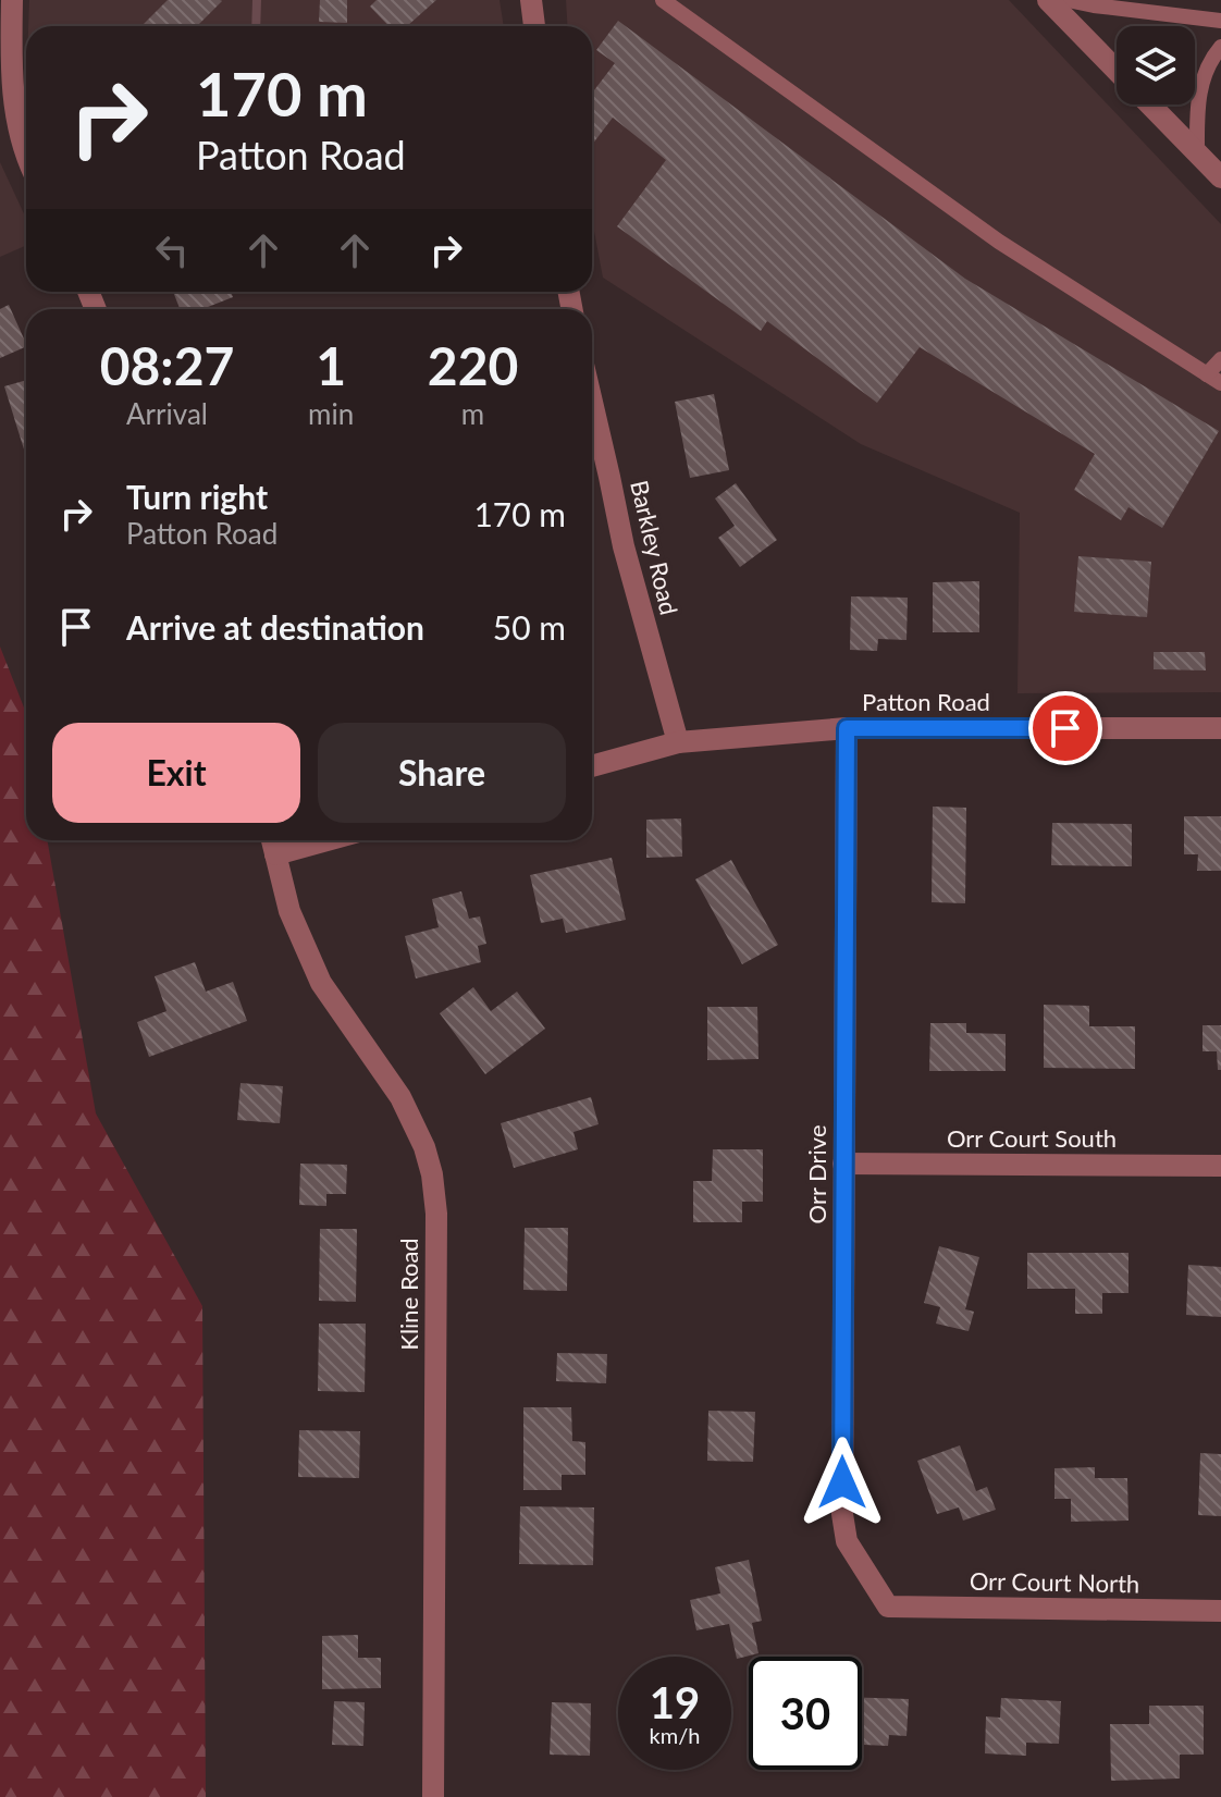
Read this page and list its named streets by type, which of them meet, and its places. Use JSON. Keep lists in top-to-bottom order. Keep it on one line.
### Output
{"streets":{"street":["Barkley Road","Patton Road","Orr Court South","Orr Drive","Kline Road","Orr Court North"]},"crossings":[["Barkley Road","Patton Road"],["Patton Road","Orr Drive"],["Orr Court South","Orr Drive"],["Orr Drive","Orr Court North"]],"page":{"turn":["170 m","Patton Road"],"eta":["08:27","Arrival","1","min","220","m"],"list":[{"name":"Turn right","note":"Patton Road","value":"170 m"},{"name":"Arrive at destination","value":"50 m"}],"buttons":["Exit","Share"],"speed":"19 km/h","limit":"30"}}
